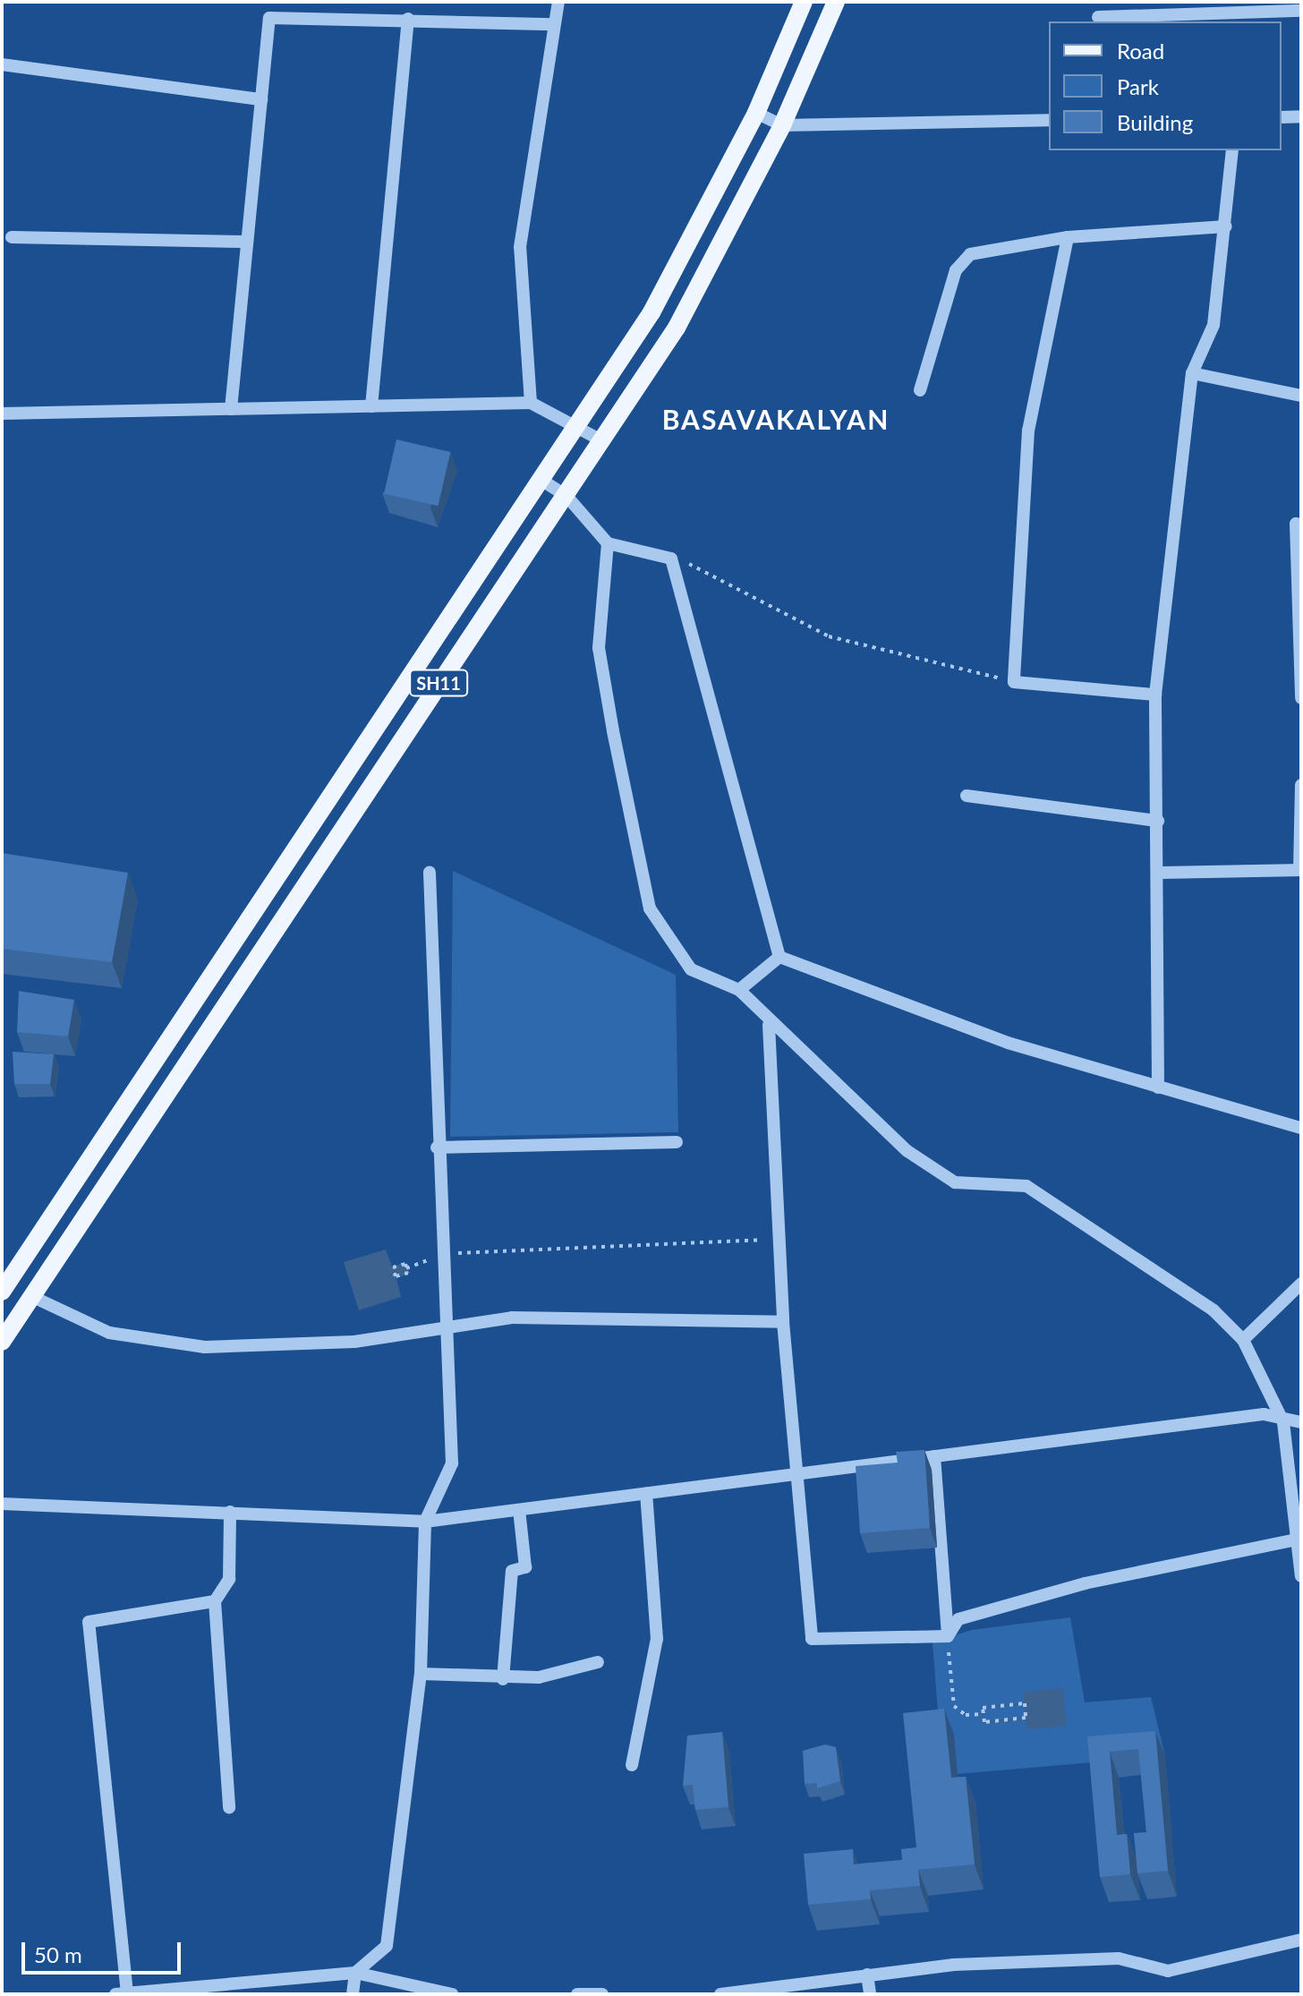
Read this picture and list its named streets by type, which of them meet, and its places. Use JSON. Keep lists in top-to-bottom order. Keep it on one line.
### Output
{"streets":{"main road":["SH11"]},"districts":["BASAVAKALYAN"],"legend":["Road","Park","Building"],"scale_bar":"50 m"}
